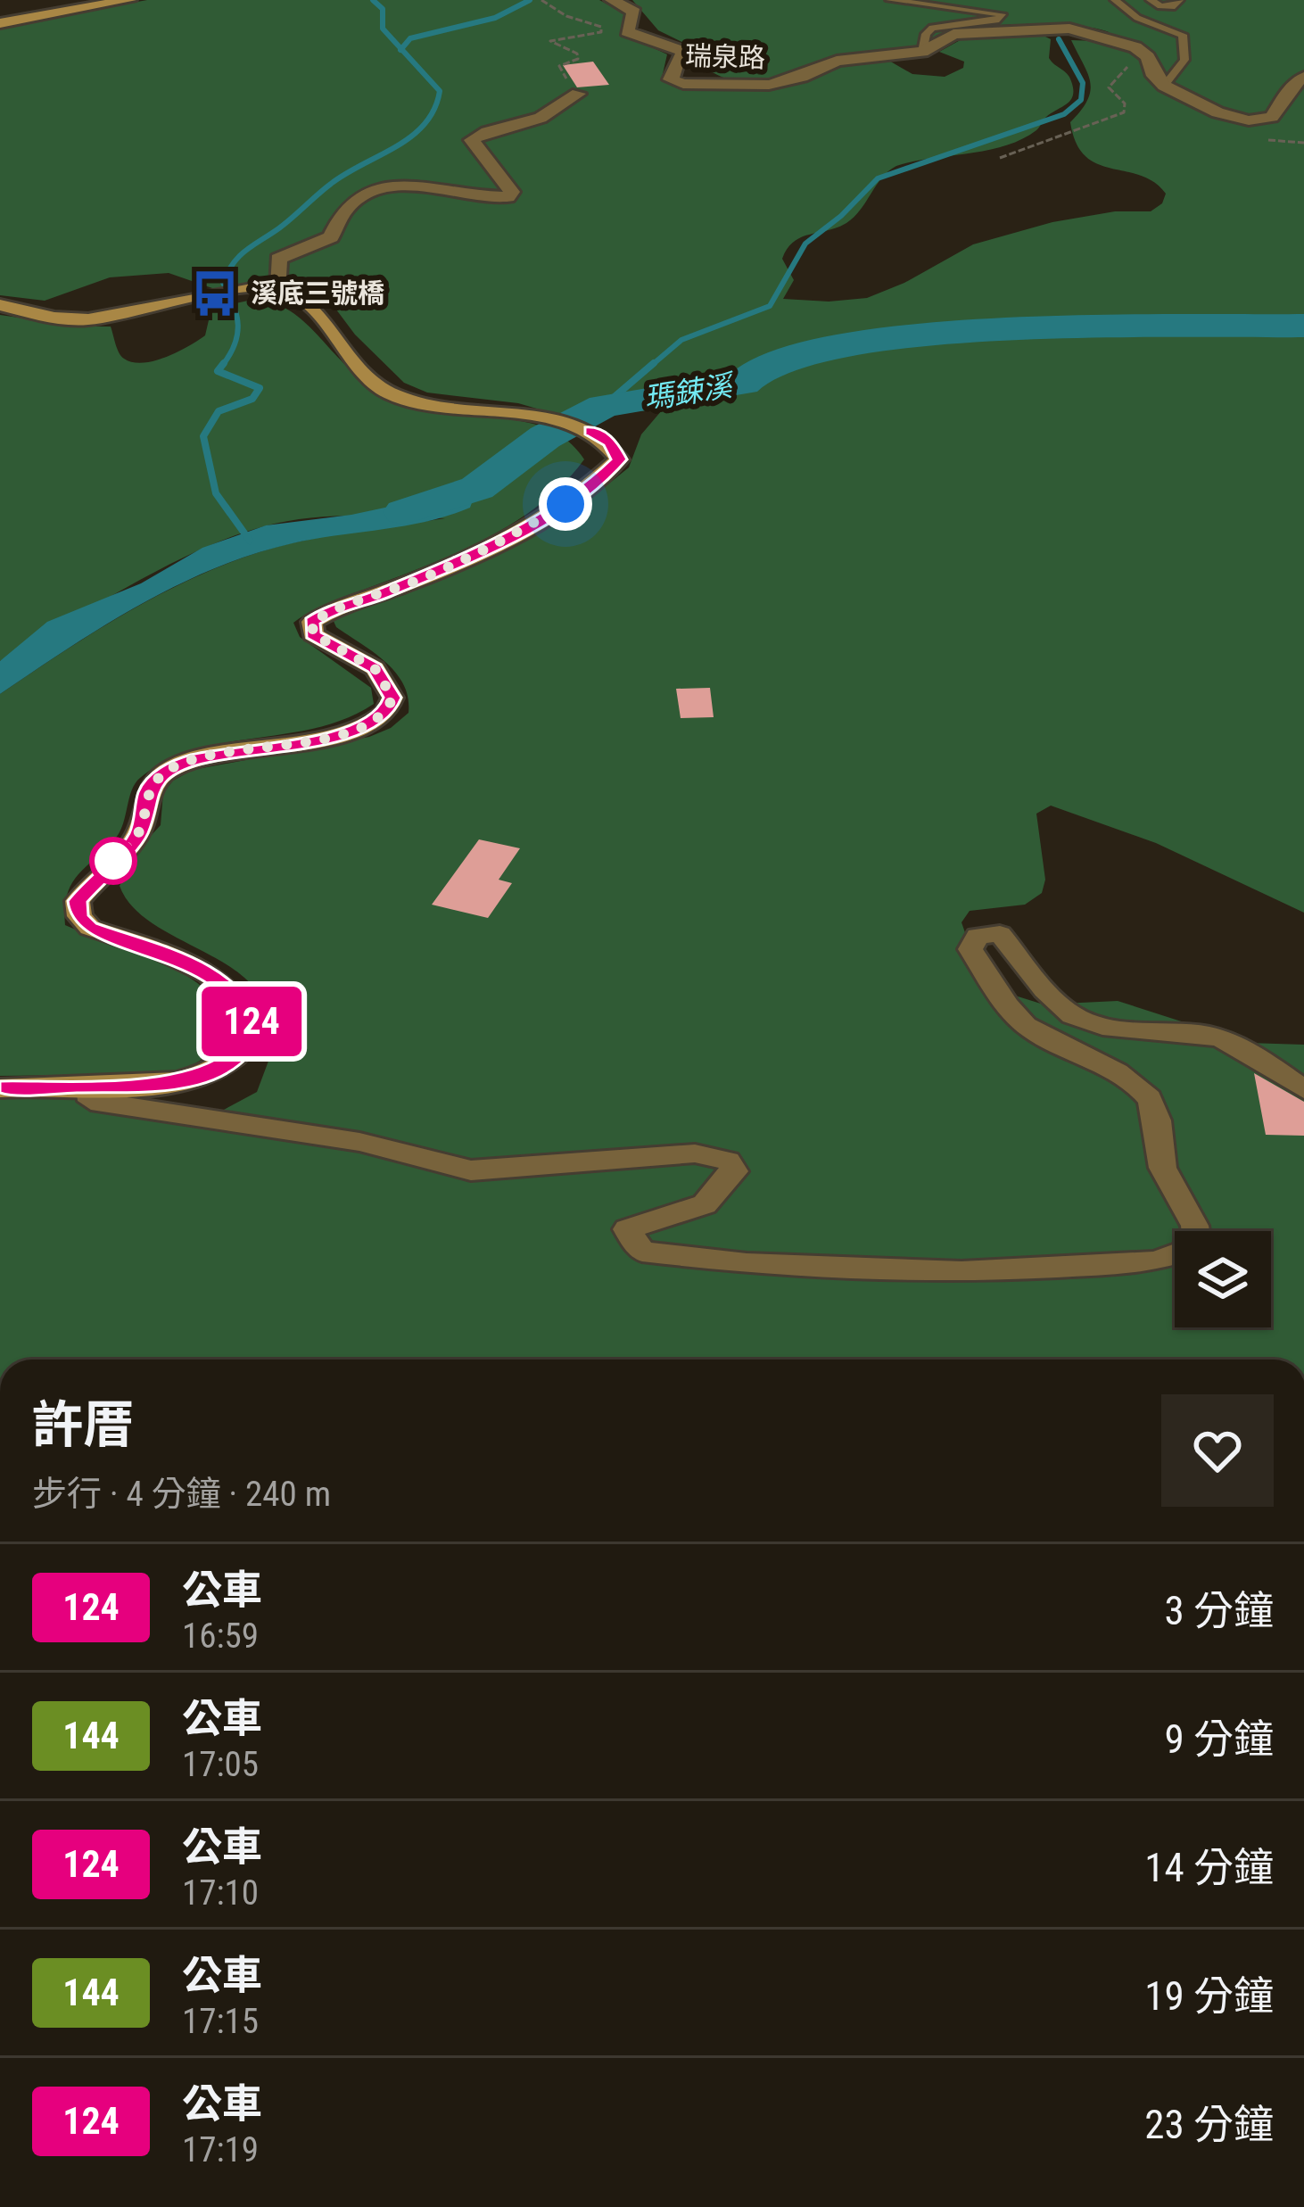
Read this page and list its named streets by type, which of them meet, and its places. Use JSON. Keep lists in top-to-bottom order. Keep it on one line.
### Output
{"streets":{"street":["瑞泉路"]},"water":["瑪鋉溪"],"places":{"bus stop":["溪底三號橋"]},"lines":["bus line 124"],"page":{"on_map":"124","heading":["許厝","步行 · 4 分鐘 · 240 m"],"list":[{"mark":"124","name":"公車","note":"16:59","value":"3 分鐘"},{"mark":"144","name":"公車","note":"17:05","value":"9 分鐘"},{"mark":"124","name":"公車","note":"17:10","value":"14 分鐘"},{"mark":"144","name":"公車","note":"17:15","value":"19 分鐘"},{"mark":"124","name":"公車","note":"17:19","value":"23 分鐘"}]}}
